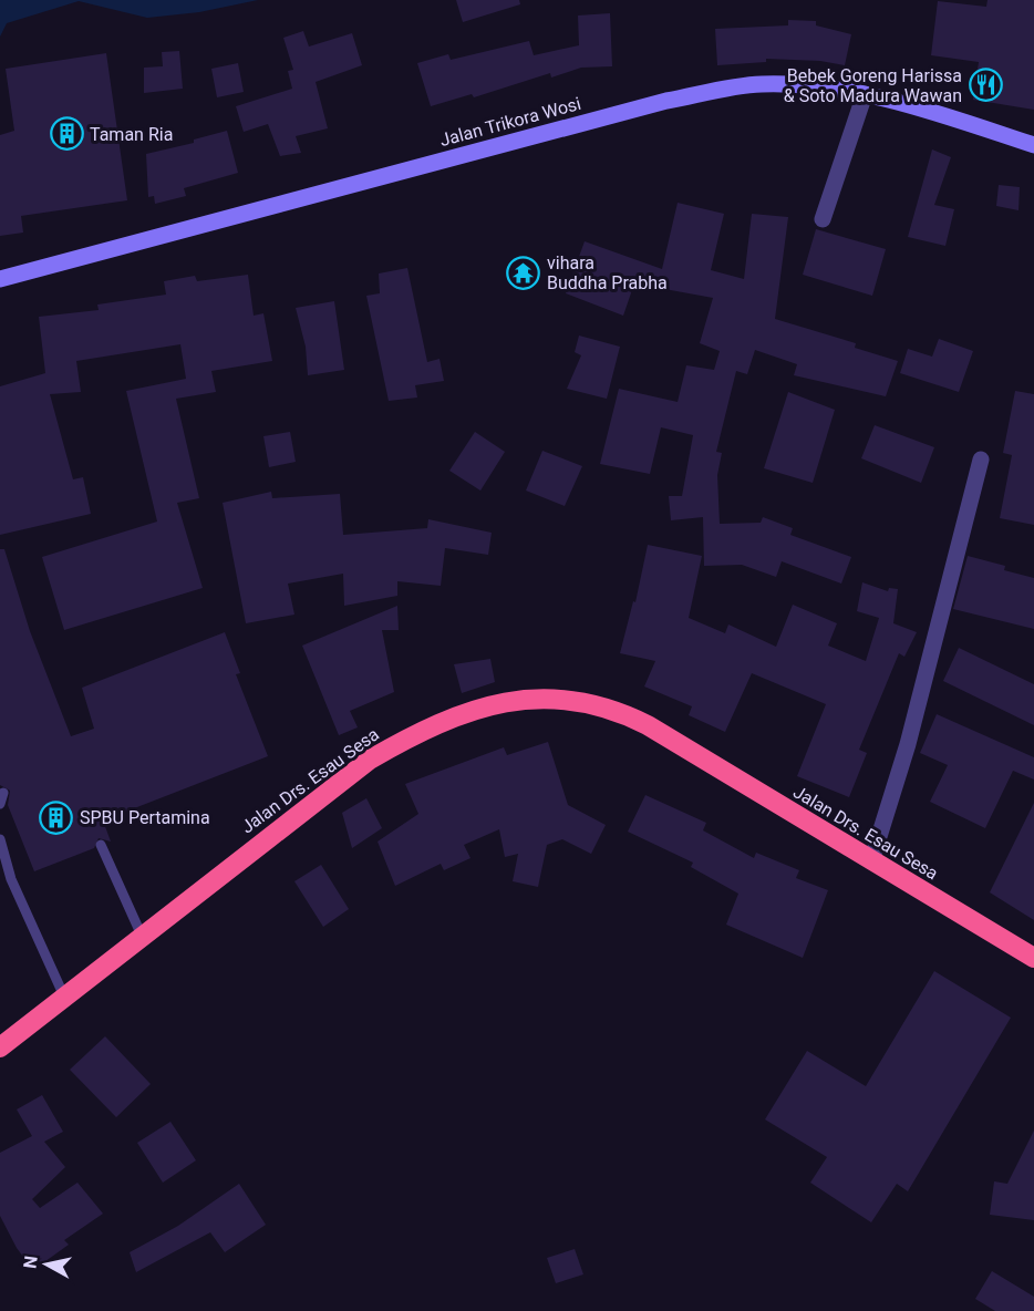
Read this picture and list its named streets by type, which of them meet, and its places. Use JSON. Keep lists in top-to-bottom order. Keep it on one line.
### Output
{"streets":{"highway":["Jalan Drs. Esau Sesa"],"street":["Jalan Trikora Wosi"]},"places":{"restaurant":["Bebek Goreng Harissa & Soto Madura Wawan"],"building":["Taman Ria","SPBU Pertamina"],"temple":["vihara Buddha Prabha"]},"north":"left"}
